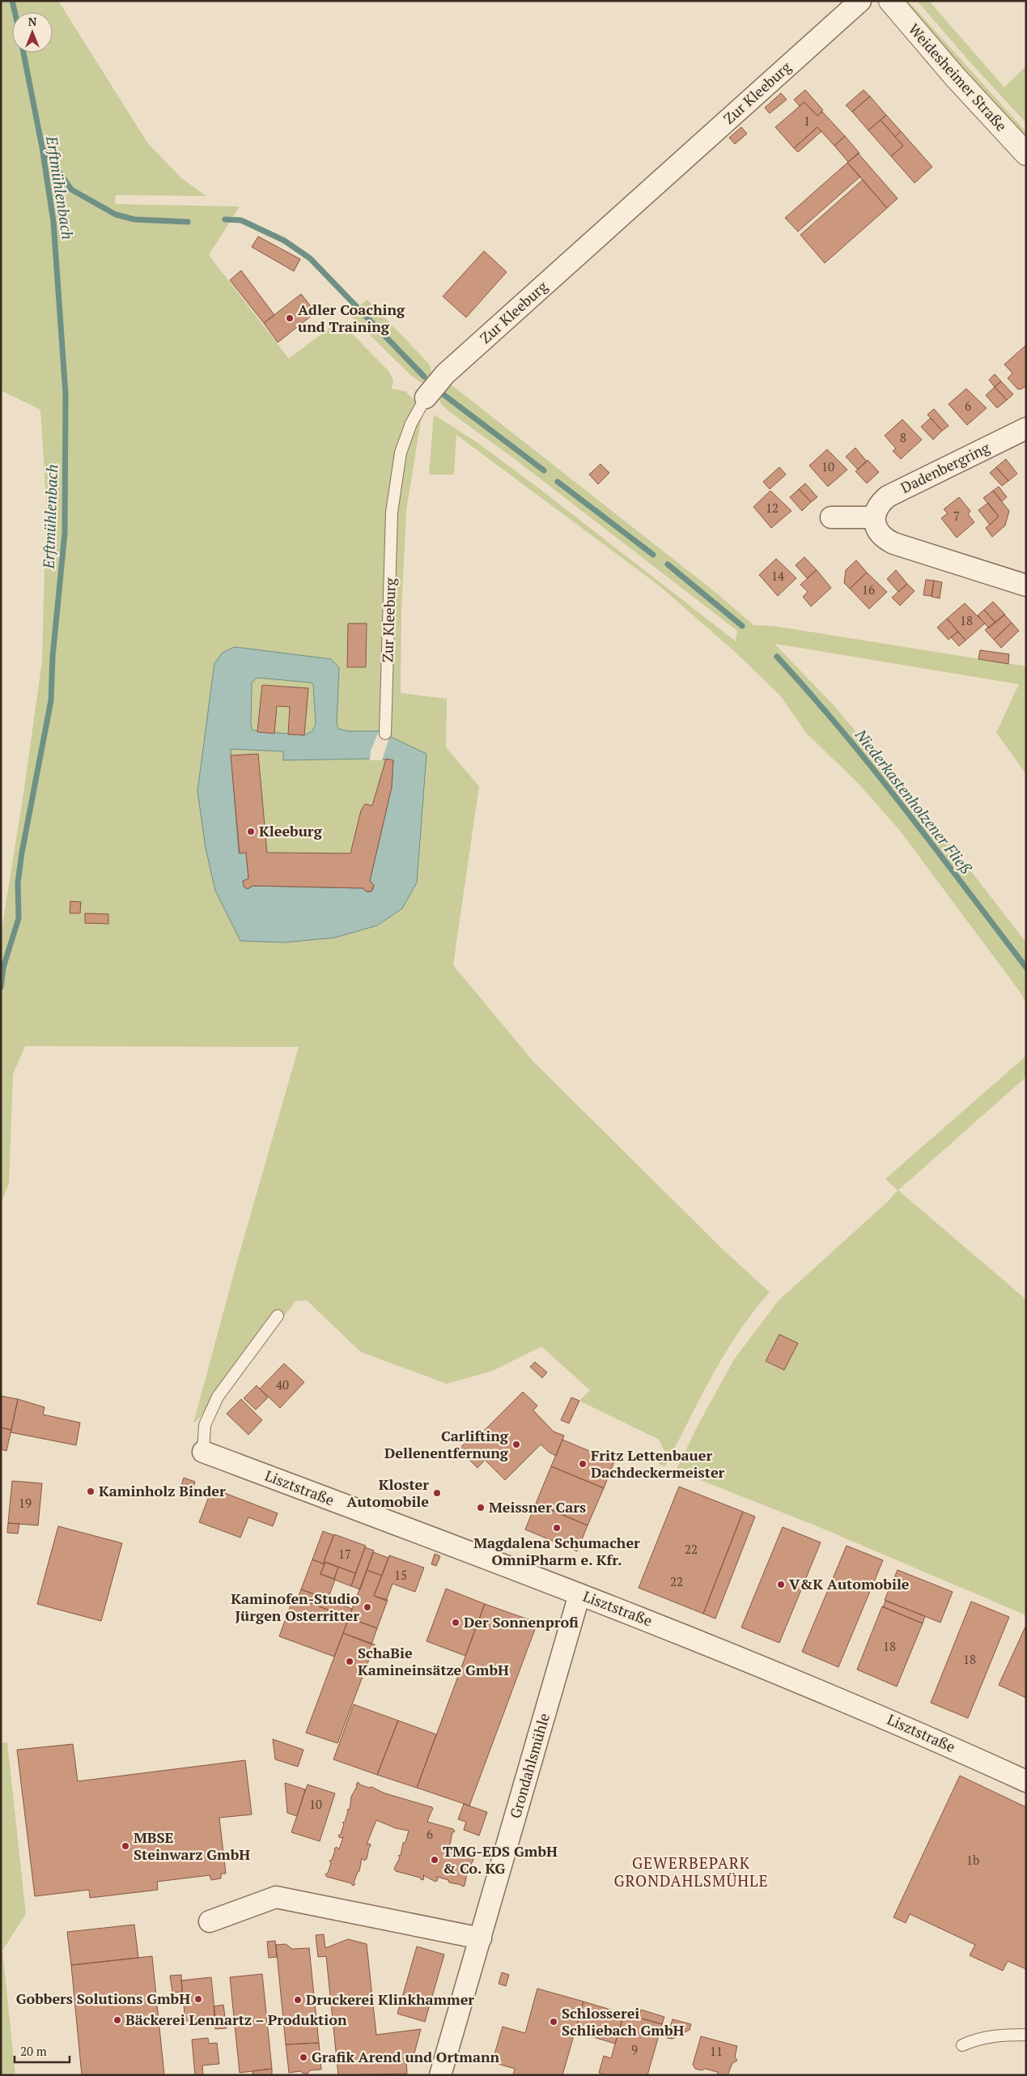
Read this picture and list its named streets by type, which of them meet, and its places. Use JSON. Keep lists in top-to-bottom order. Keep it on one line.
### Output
{"streets":{"street":["Weidesheimer Straße","Zur Kleeburg","Dadenbergring","Lisztstraße","Grondahlsmühle"]},"crossings":[["Lisztstraße","Grondahlsmühle"]],"districts":["GEWERBEPARK GRONDAHLSMÜHLE"],"water":["Erftmühlenbach","Niederkastenholzener Fließ"],"places":["Adler Coaching und Training","Kleeburg","Carlifting Dellenentfernung","Fritz Lettenbauer Dachdeckermeister","Kaminholz Binder","Kloster Automobile","Meissner Cars","Magdalena Schumacher OmniPharm e. Kfr.","V&K Automobile","Kaminofen-Studio Jürgen Osterritter","Der Sonnenprofi","SchaBie Kamineinsätze GmbH","MBSE Steinwarz GmbH","TMG-EDS GmbH & Co. KG","Gobbers Solutions GmbH","Druckerei Klinkhammer","Bäckerei Lennartz – Produktion","Schlosserei Schliebach GmbH","Grafik Arend und Ortmann"],"house_numbers":["1","6","8","10","12","7","14","16","18","40","19","22","17","15","22","18","18","10","6","1b","9","11"],"scale_bar":"20 m","north":"top"}
